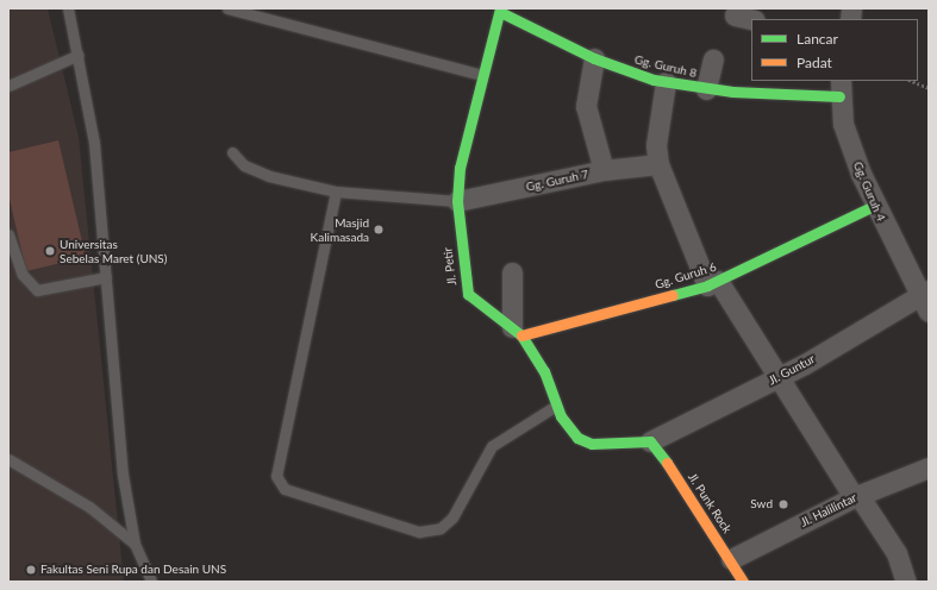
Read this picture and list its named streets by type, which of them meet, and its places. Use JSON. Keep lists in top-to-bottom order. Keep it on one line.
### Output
{"streets":{"street":["Gg. Guruh 8","Gg. Guruh 7","Gg. Guruh 4","Jl. Petir","Gg. Guruh 6","Jl. Guntur","Jl. Punk Rock","Jl. Halilintar"]},"crossings":[["Gg. Guruh 8","Gg. Guruh 4"],["Gg. Guruh 8","Jl. Petir"],["Gg. Guruh 7","Jl. Petir"],["Gg. Guruh 4","Gg. Guruh 6"],["Gg. Guruh 4","Jl. Guntur"],["Jl. Petir","Gg. Guruh 6"],["Jl. Petir","Jl. Guntur"],["Jl. Petir","Jl. Punk Rock"],["Jl. Guntur","Jl. Punk Rock"],["Jl. Punk Rock","Jl. Halilintar"]],"places":["Masjid Kalimasada","Universitas Sebelas Maret (UNS)","Swd","Fakultas Seni Rupa dan Desain UNS"],"legend":["Lancar","Padat"]}
